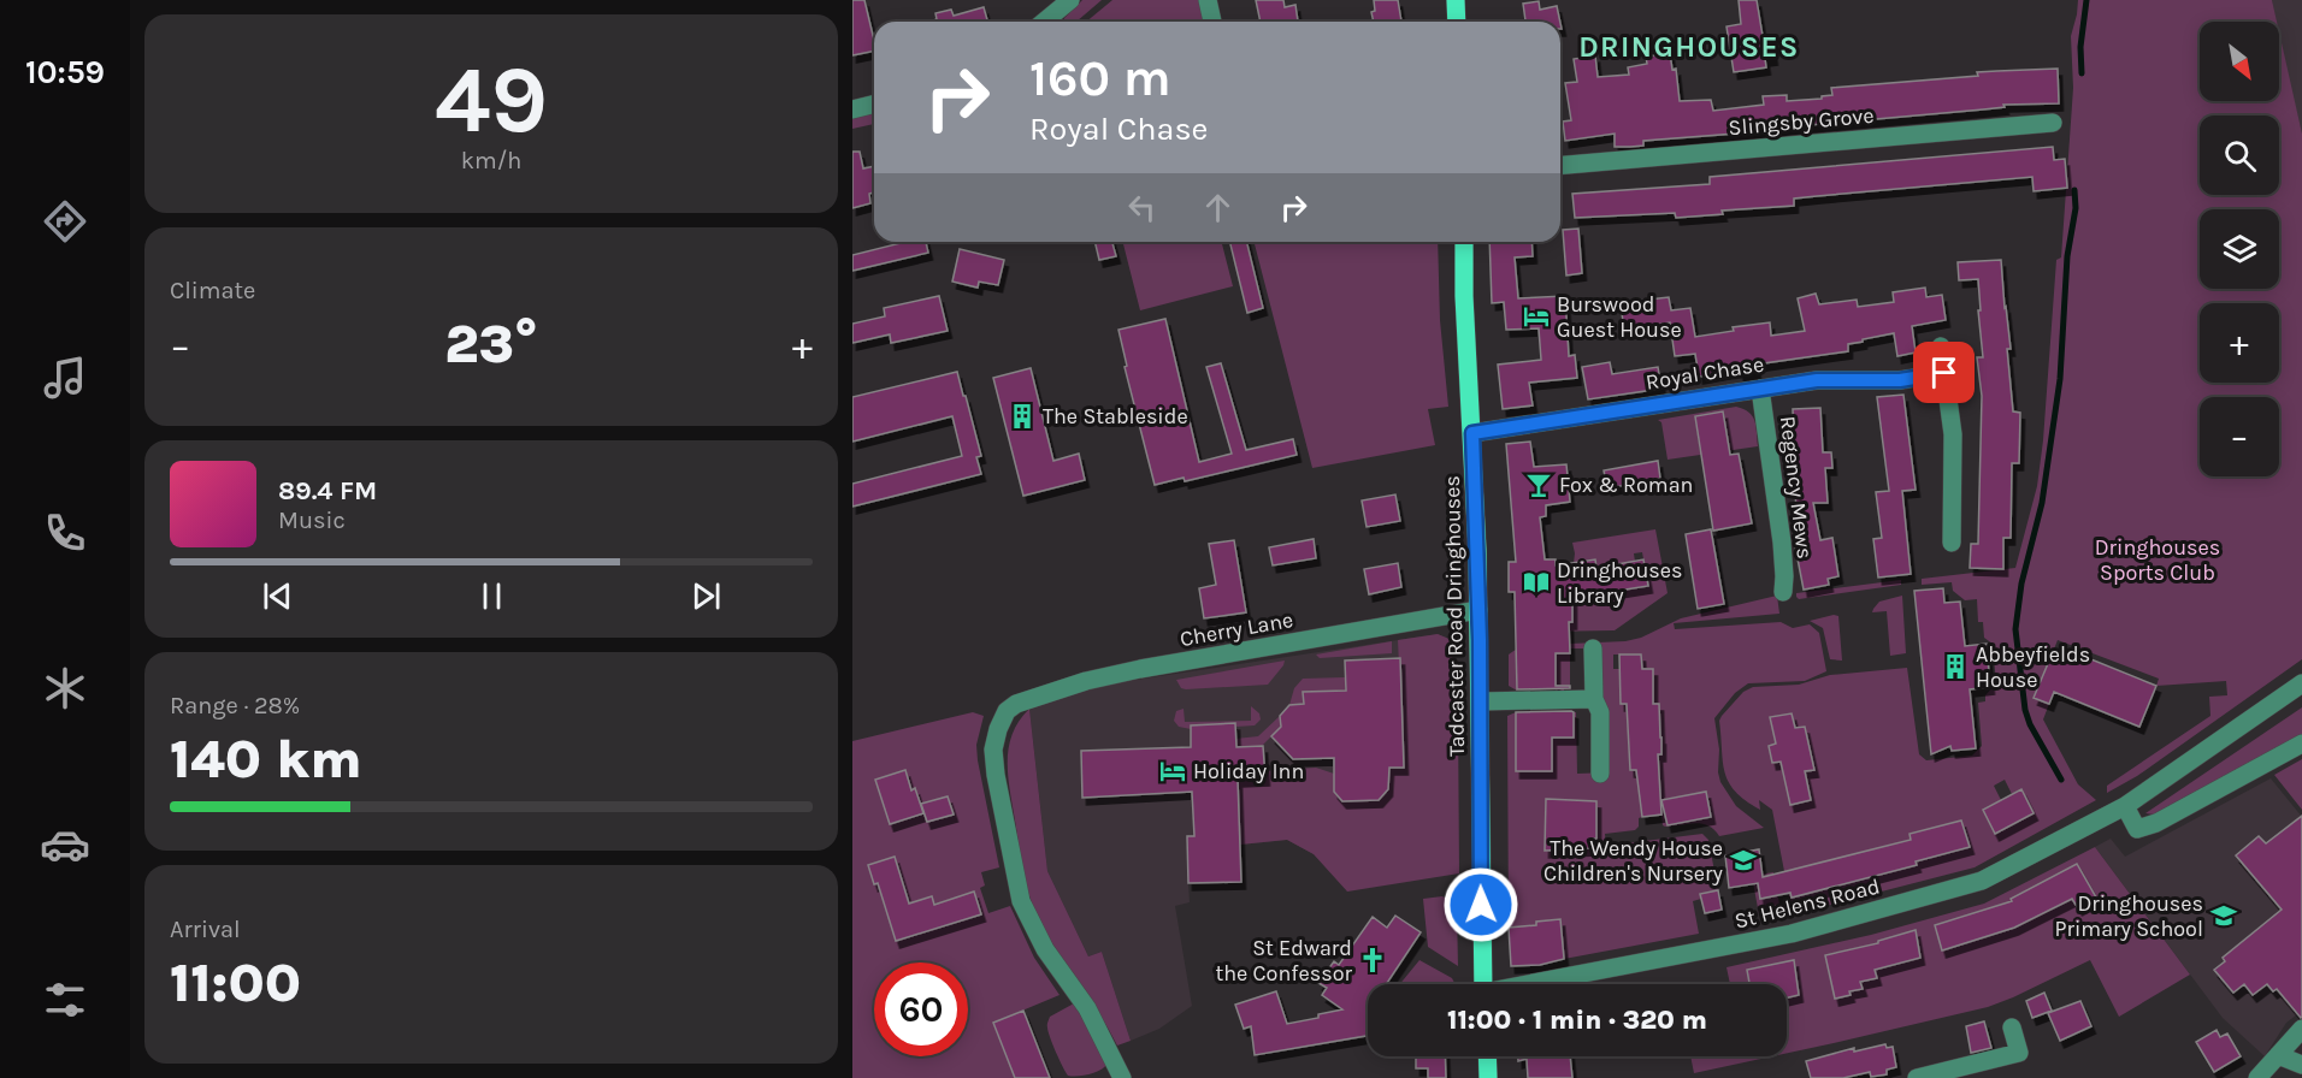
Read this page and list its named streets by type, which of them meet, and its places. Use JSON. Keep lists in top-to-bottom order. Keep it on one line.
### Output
{"streets":{"main road":["Tadcaster Road Dringhouses"],"street":["Slingsby Grove","Royal Chase","Regency Mews","Cherry Lane","St Helens Road"]},"crossings":[["Royal Chase","Regency Mews"],["Royal Chase","Tadcaster Road Dringhouses"],["Tadcaster Road Dringhouses","Cherry Lane"]],"districts":["DRINGHOUSES"],"parks":["Dringhouses Sports Club"],"places":{"hotel":["Burswood Guest House","Holiday Inn"],"building":["The Stableside","Abbeyfields House"],"bar":["Fox & Roman"],"library":["Dringhouses Library"],"school or university":["The Wendy House Children's Nursery","Dringhouses Primary School"],"church":["St Edward the Confessor"]},"north":"bottom right","page":{"tabs":"10:59","tile":[["49","km/h"],"Climate",["Range · 28%","140 km"],["Arrival","11:00"]],"map_buttons":["+","−"],"turn":["160 m","Royal Chase"],"heat":["−","23°","+"],"song":["89.4 FM","Music"],"limit":"60","trip":"11:00 · 1 min · 320 m"}}
